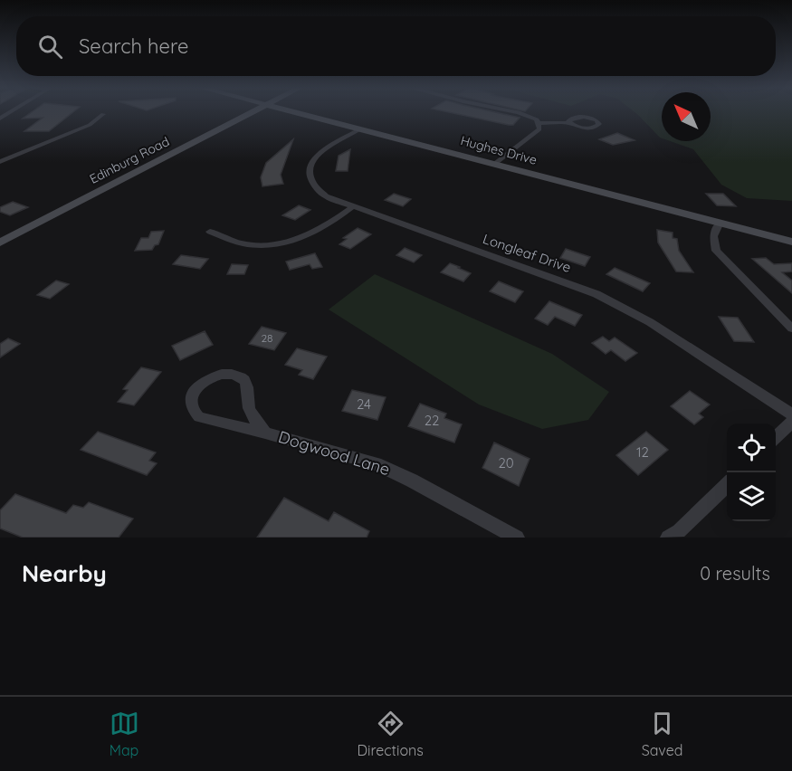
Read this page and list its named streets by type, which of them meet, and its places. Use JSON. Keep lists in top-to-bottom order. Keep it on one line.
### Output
{"streets":{"street":["Hughes Drive","Edinburg Road","Longleaf Drive","Dogwood Lane"]},"crossings":[["Hughes Drive","Longleaf Drive"]],"house_numbers":["28","24","22","12","20"],"north":"top left","page":{"search":"Search here","heading":["Nearby","0 results"],"nav":["Map","Directions","Saved"]}}
